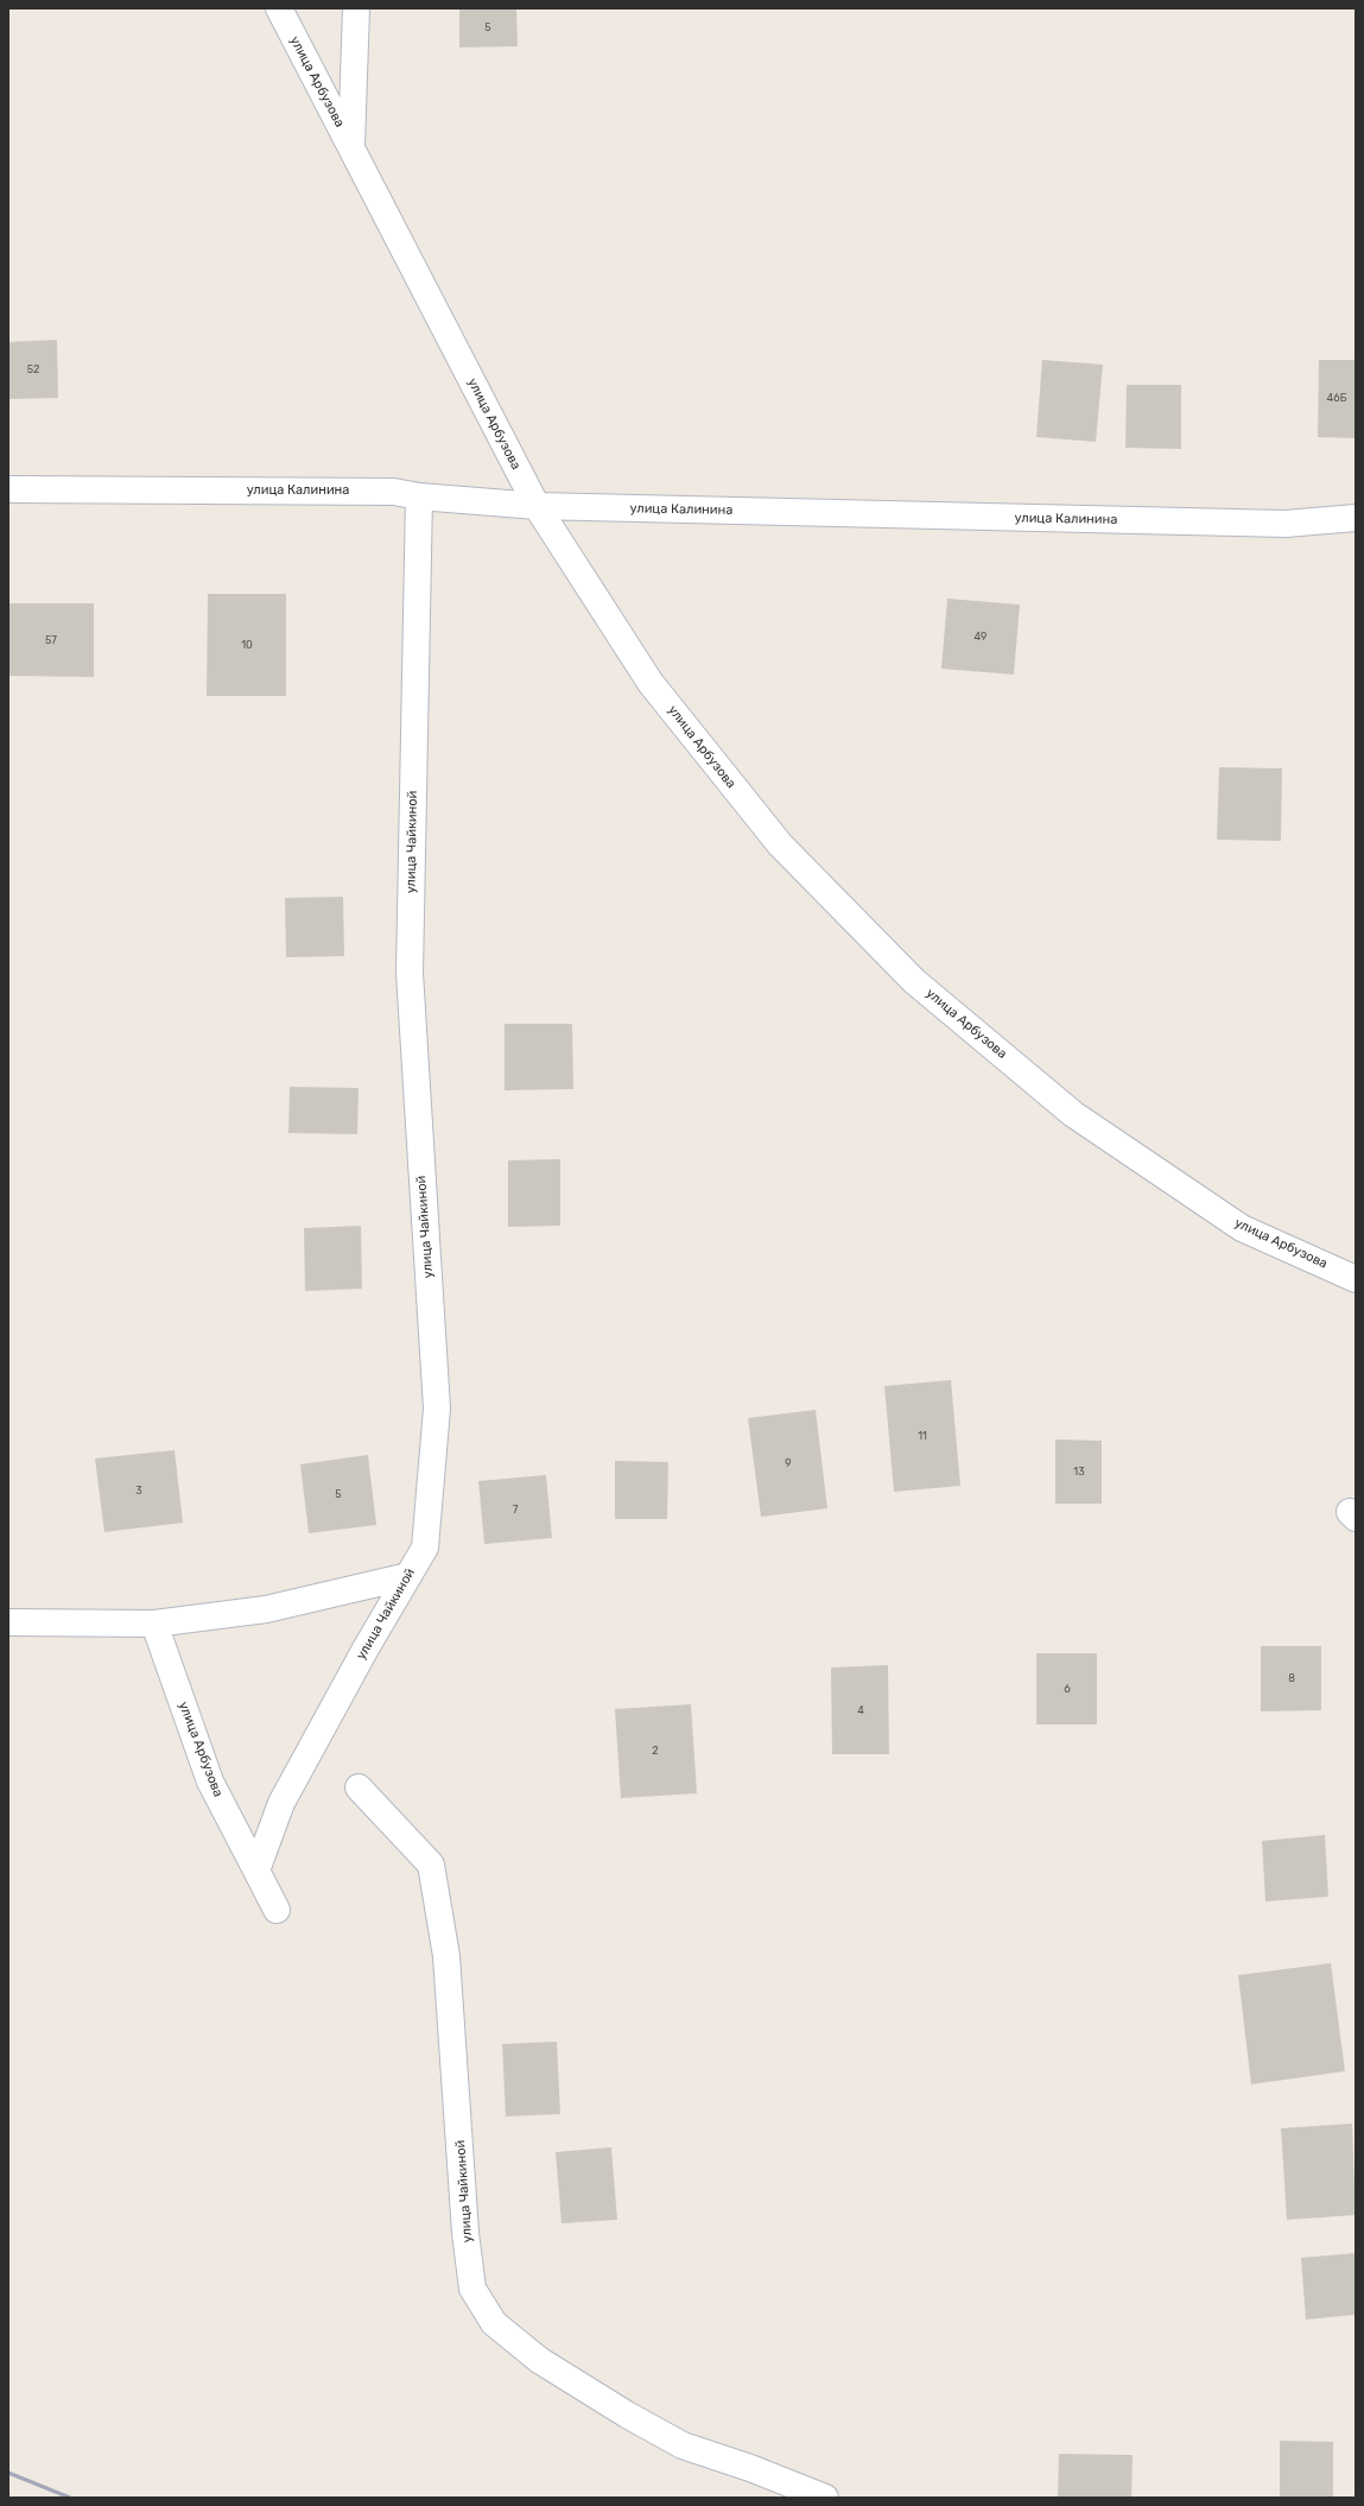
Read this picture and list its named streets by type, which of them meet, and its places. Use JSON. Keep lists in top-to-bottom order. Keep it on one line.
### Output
{"streets":{"street":["улица Арбузова","улица Калинина","улица Чайкиной"]},"crossings":[["улица Арбузова","улица Калинина"],["улица Арбузова","улица Чайкиной"],["улица Калинина","улица Чайкиной"]],"house_numbers":["5","52","46Б","49","57","10","11","9","13","3","5","7","8","6","4","2"]}
